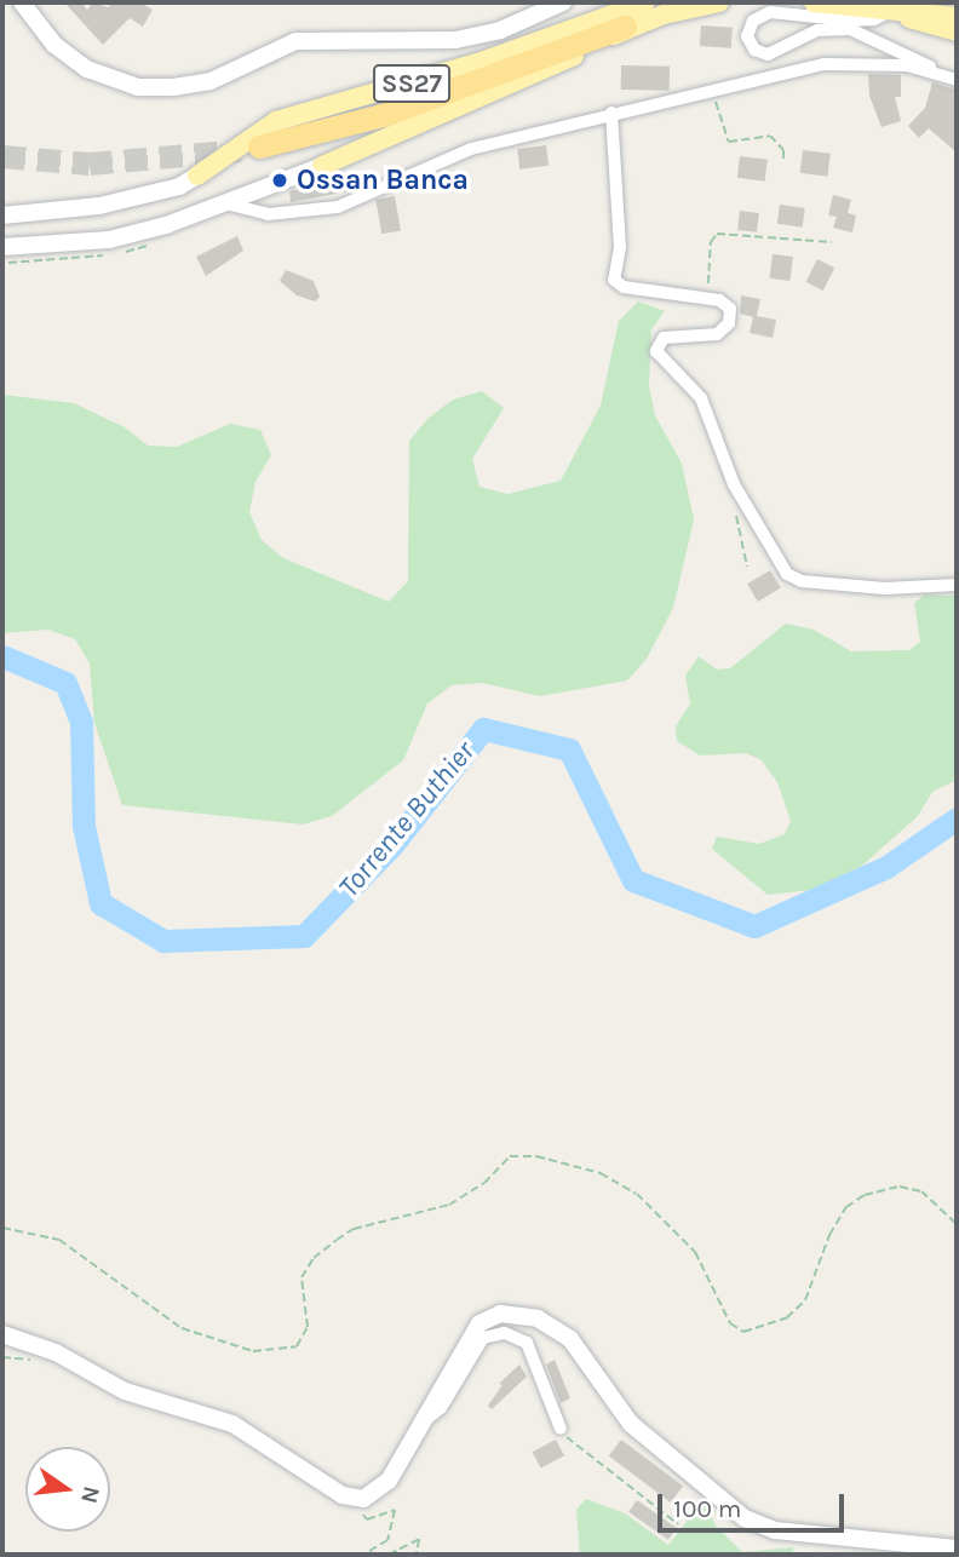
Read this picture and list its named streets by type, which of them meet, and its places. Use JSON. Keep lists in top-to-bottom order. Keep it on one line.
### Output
{"streets":{"main road":["SS27"]},"water":["Torrente Buthier"],"places":["Ossan Banca"],"scale_bar":"100 m","north":"right"}
